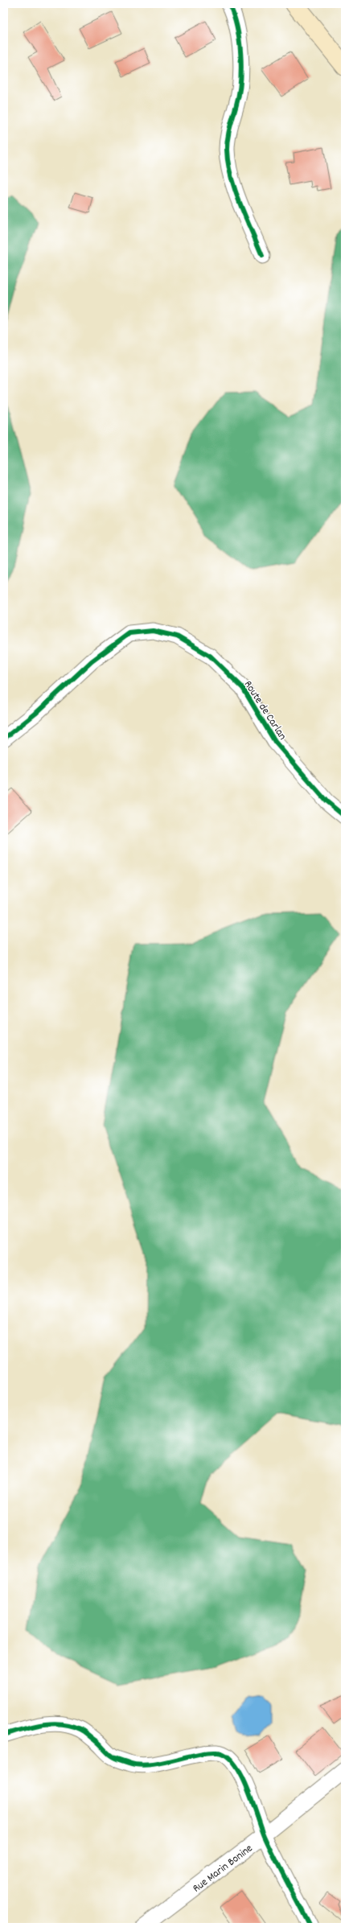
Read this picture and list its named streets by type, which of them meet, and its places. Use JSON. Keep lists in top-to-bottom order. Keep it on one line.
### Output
{"streets":{"street":["Route de Carlan","Rue Marin Bonine"]}}
